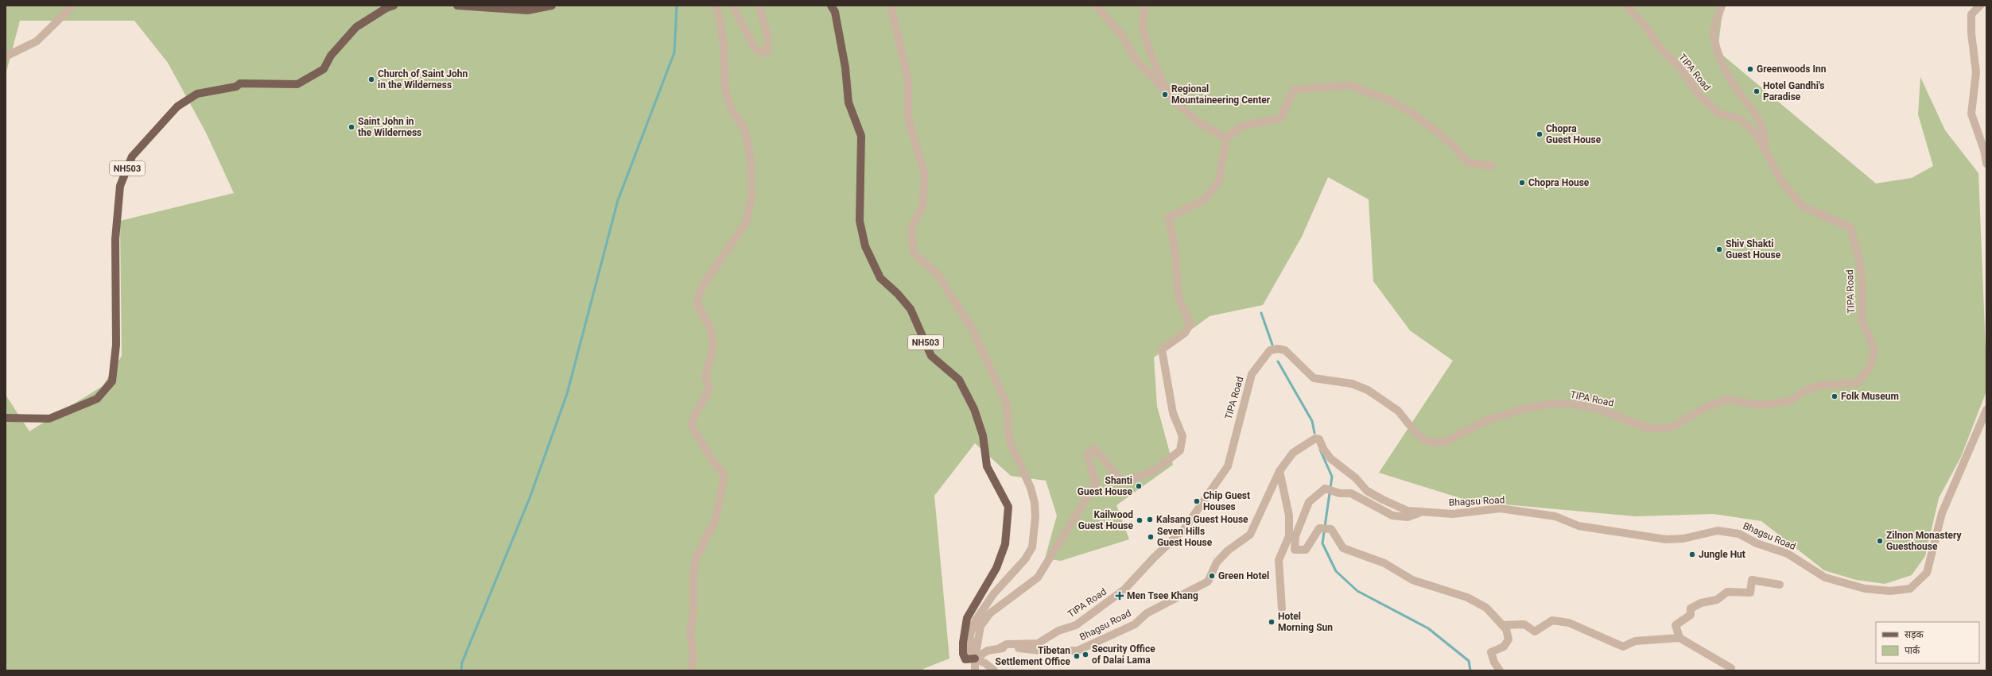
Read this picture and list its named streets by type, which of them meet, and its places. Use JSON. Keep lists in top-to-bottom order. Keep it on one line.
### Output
{"streets":{"main road":["NH503"],"street":["TIPA Road","Bhagsu Road"]},"crossings":[["TIPA Road","Bhagsu Road"],["NH503","Bhagsu Road"]],"places":{"other":["Greenwoods Inn","Church of Saint John in the Wilderness","Hotel Gandhi's Paradise","Regional Mountaineering Center","Saint John in the Wilderness","Chopra Guest House","Chopra House","Shiv Shakti Guest House","Folk Museum","Shanti Guest House","Chip Guest Houses","Kalsang Guest House","Kailwood Guest House","Seven Hills Guest House","Zilnon Monastery Guesthouse","Jungle Hut","Green Hotel","Hotel Morning Sun","Security Office of Dalai Lama","Tibetan Settlement Office"],"health":["Men Tsee Khang"]},"legend":["सड़क","पार्क"]}
